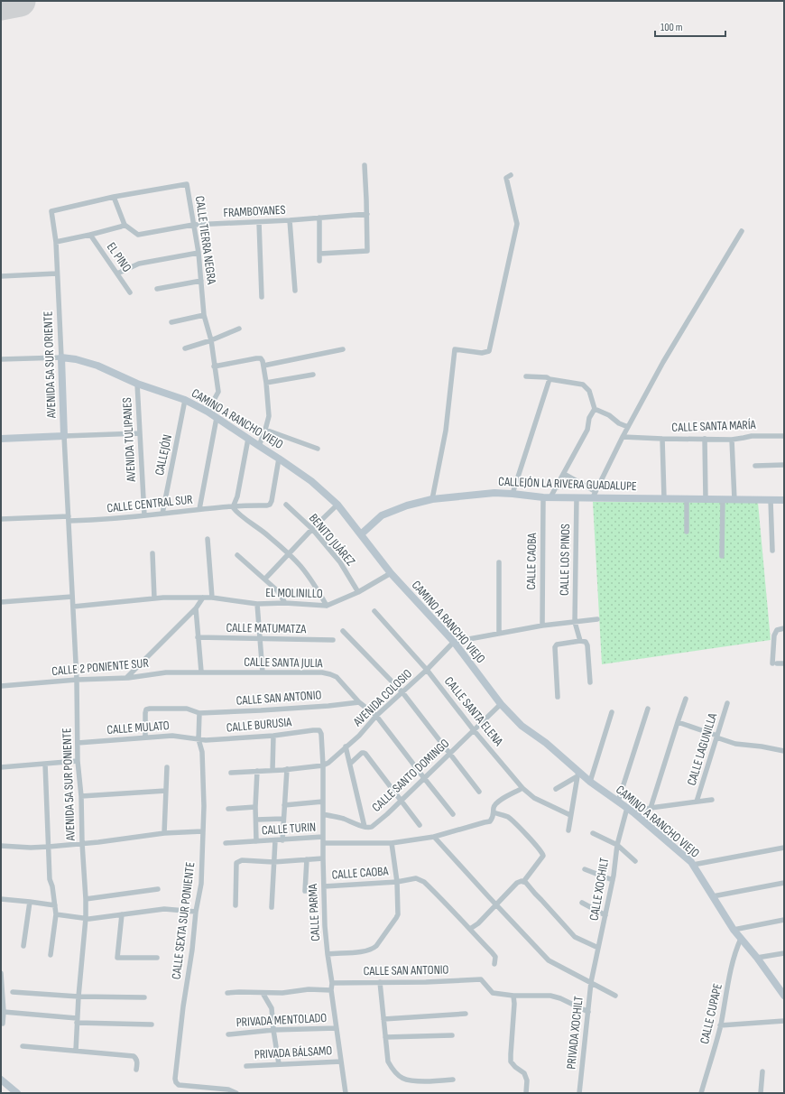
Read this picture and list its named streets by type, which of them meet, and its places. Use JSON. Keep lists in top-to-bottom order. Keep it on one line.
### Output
{"streets":{"street":["FRAMBOYANES","CALLE TIERRA NEGRA","EL PINO","AVENIDA 5A SUR ORIENTE","CAMINO A RANCHO VIEJO","CALLE SANTA MARÍA","AVENIDA TULIPANES","CALLEJÓN","CALLEJÓN LA RIVERA GUADALUPE","CALLE CENTRAL SUR","BENITO JUÁREZ","CALLE LOS PINOS","CALLE CAOBA","EL MOLINILLO","CALLE MATUMATZA","CALLE SANTA JULIA","CALLE 2 PONIENTE SUR","CALLE SAN ANTONIO","AVENIDA COLOSIO","CALLE SANTA ELENA","CALLE BURUSIA","CALLE MULATO","CALLE LAGUNILLA","CALLE SANTO DOMINGO","AVENIDA 5A SUR PONIENTE","CALLE TURIN","CALLE XOCHILT","CALLE PARMA","CALLE SEXTA SUR PONIENTE","CALLE CUPAPE","PRIVADA MENTOLADO","PRIVADA XOCHILT","PRIVADA BÁLSAMO"]},"crossings":[["FRAMBOYANES","CALLE TIERRA NEGRA"],["CALLE TIERRA NEGRA","AVENIDA 5A SUR ORIENTE"],["CALLE TIERRA NEGRA","CAMINO A RANCHO VIEJO"],["AVENIDA 5A SUR ORIENTE","CAMINO A RANCHO VIEJO"],["AVENIDA 5A SUR ORIENTE","CALLE CENTRAL SUR"],["AVENIDA 5A SUR ORIENTE","AVENIDA 5A SUR PONIENTE"],["CAMINO A RANCHO VIEJO","AVENIDA TULIPANES"],["CAMINO A RANCHO VIEJO","CALLEJÓN"],["CAMINO A RANCHO VIEJO","CALLEJÓN LA RIVERA GUADALUPE"],["CAMINO A RANCHO VIEJO","CALLE CENTRAL SUR"],["CAMINO A RANCHO VIEJO","EL MOLINILLO"],["CAMINO A RANCHO VIEJO","AVENIDA COLOSIO"],["CAMINO A RANCHO VIEJO","CALLE SANTO DOMINGO"],["CAMINO A RANCHO VIEJO","CALLE XOCHILT"],["CAMINO A RANCHO VIEJO","CALLE CUPAPE"],["AVENIDA TULIPANES","CALLE CENTRAL SUR"],["CALLEJÓN","CALLE CENTRAL SUR"],["CALLEJÓN LA RIVERA GUADALUPE","CALLE LOS PINOS"],["CALLEJÓN LA RIVERA GUADALUPE","CALLE CAOBA"],["CALLE CENTRAL SUR","AVENIDA 5A SUR PONIENTE"],["BENITO JUÁREZ","EL MOLINILLO"],["CALLE CAOBA","CALLE PARMA"],["EL MOLINILLO","AVENIDA 5A SUR PONIENTE"],["CALLE SANTA JULIA","CALLE 2 PONIENTE SUR"],["CALLE SANTA JULIA","CALLE SAN ANTONIO"],["CALLE SANTA JULIA","AVENIDA COLOSIO"],["CALLE SANTA JULIA","CALLE SANTO DOMINGO"],["CALLE 2 PONIENTE SUR","AVENIDA 5A SUR PONIENTE"],["CALLE SAN ANTONIO","CALLE MULATO"],["CALLE SAN ANTONIO","CALLE PARMA"],["CALLE SAN ANTONIO","CALLE SEXTA SUR PONIENTE"],["AVENIDA COLOSIO","CALLE SANTA ELENA"],["AVENIDA COLOSIO","CALLE PARMA"],["CALLE SANTA ELENA","CALLE SANTO DOMINGO"],["CALLE BURUSIA","CALLE MULATO"],["CALLE BURUSIA","CALLE PARMA"],["CALLE BURUSIA","CALLE SEXTA SUR PONIENTE"],["CALLE MULATO","AVENIDA 5A SUR PONIENTE"],["CALLE MULATO","CALLE SEXTA SUR PONIENTE"],["CALLE SANTO DOMINGO","CALLE PARMA"],["CALLE TURIN","CALLE PARMA"],["CALLE XOCHILT","PRIVADA XOCHILT"],["CALLE PARMA","PRIVADA MENTOLADO"],["CALLE PARMA","PRIVADA BÁLSAMO"]],"scale_bar":"100 m"}
